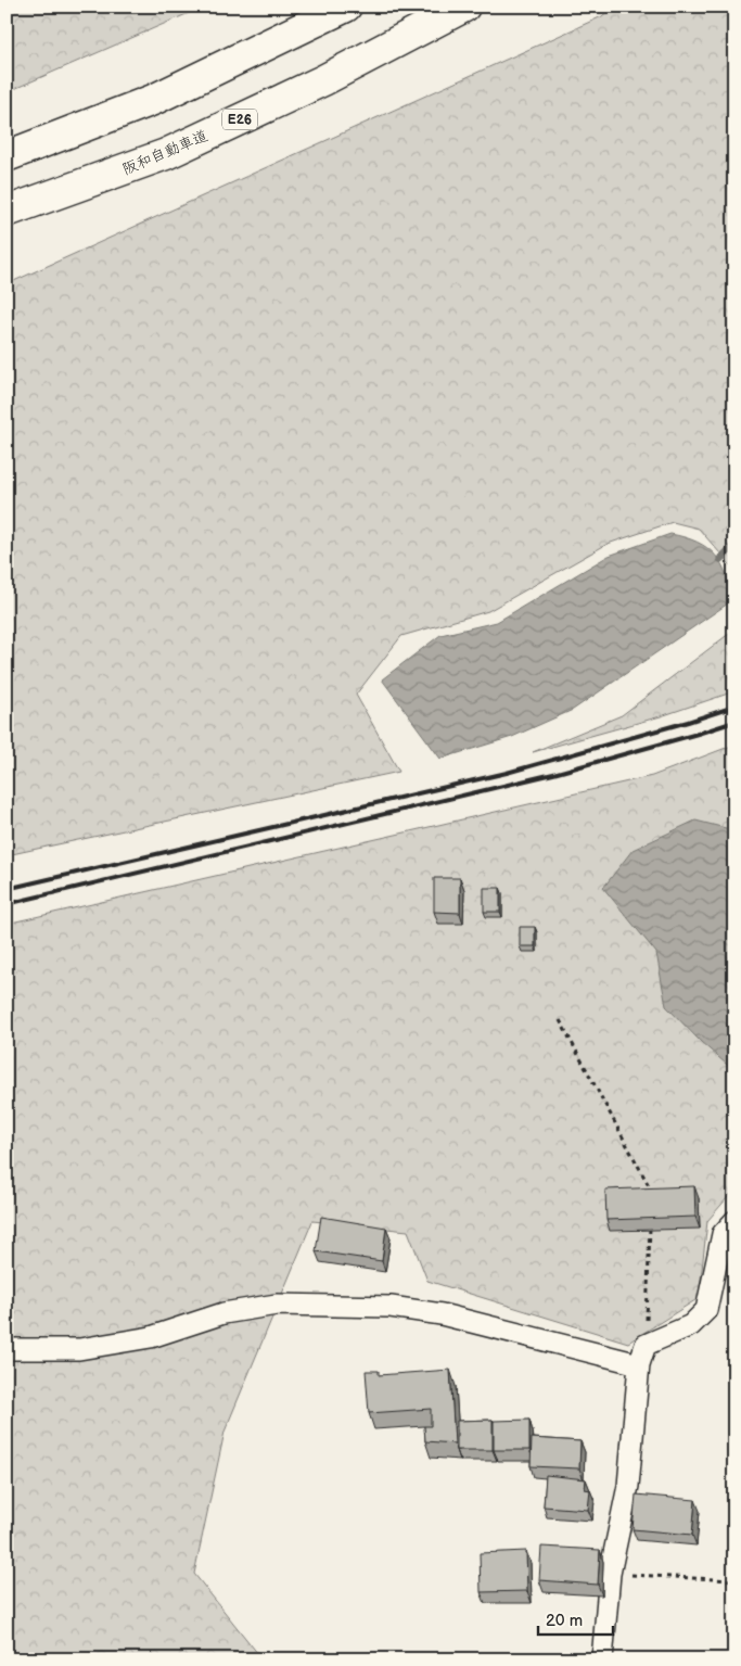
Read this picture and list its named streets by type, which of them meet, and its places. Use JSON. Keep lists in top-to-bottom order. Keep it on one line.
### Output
{"streets":{"highway":["E26","阪和自動車道"]},"scale_bar":"20 m"}
